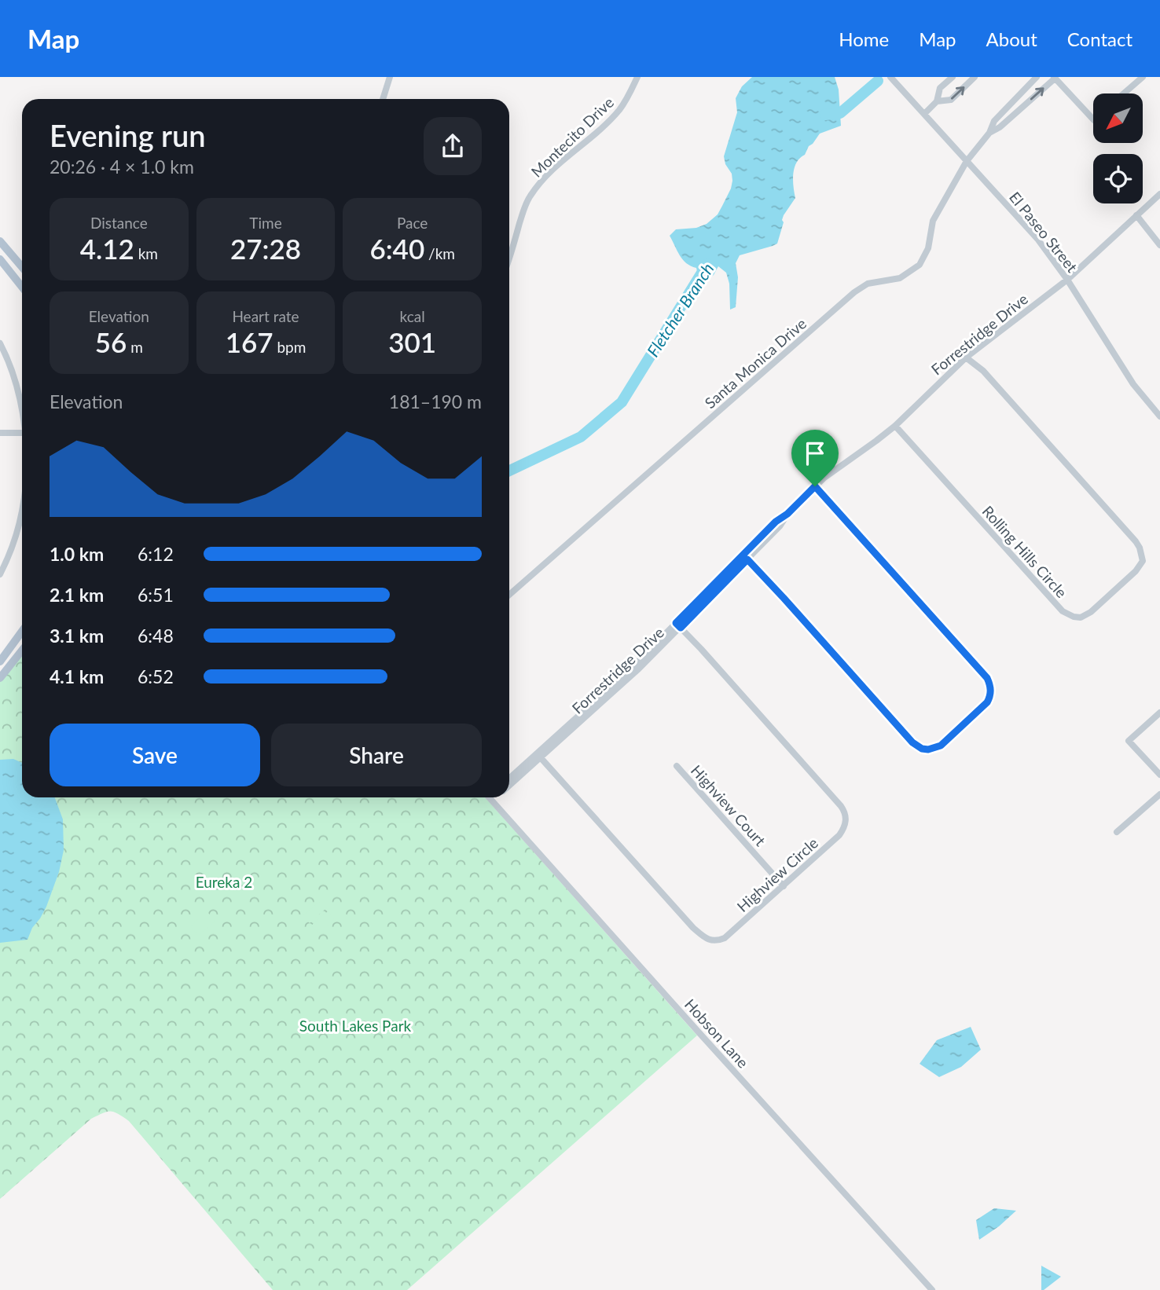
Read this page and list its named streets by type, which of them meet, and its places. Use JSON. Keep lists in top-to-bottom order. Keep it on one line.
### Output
{"streets":{"street":["Montecito Drive","El Paseo Street","Forrestridge Drive","Santa Monica Drive","Rolling Hills Circle","Highview Court","Highview Circle","Hobson Lane"]},"crossings":[["El Paseo Street","Forrestridge Drive"],["El Paseo Street","Santa Monica Drive"],["Forrestridge Drive","Rolling Hills Circle"],["Forrestridge Drive","Highview Circle"],["Highview Court","Highview Circle"]],"water":["Fletcher Branch"],"parks":["Eureka 2","South Lakes Park"],"north":"bottom left","page":{"header":"Map","nav":["Home","Map","About","Contact"],"heading":["Evening run","20:26 · 4 × 1.0 km"],"stats":[["Distance","4.12 km"],["Time","27:28"],["Pace","6:40 /km"],["Elevation","56 m"],["Heart rate","167 bpm"],["kcal","301"]],"chart":["Elevation","181–190 m"],"list":[{"name":"1.0 km","note":"6:12"},{"name":"2.1 km","note":"6:51"},{"name":"3.1 km","note":"6:48"},{"name":"4.1 km","note":"6:52"}],"buttons":["Save","Share"]}}
